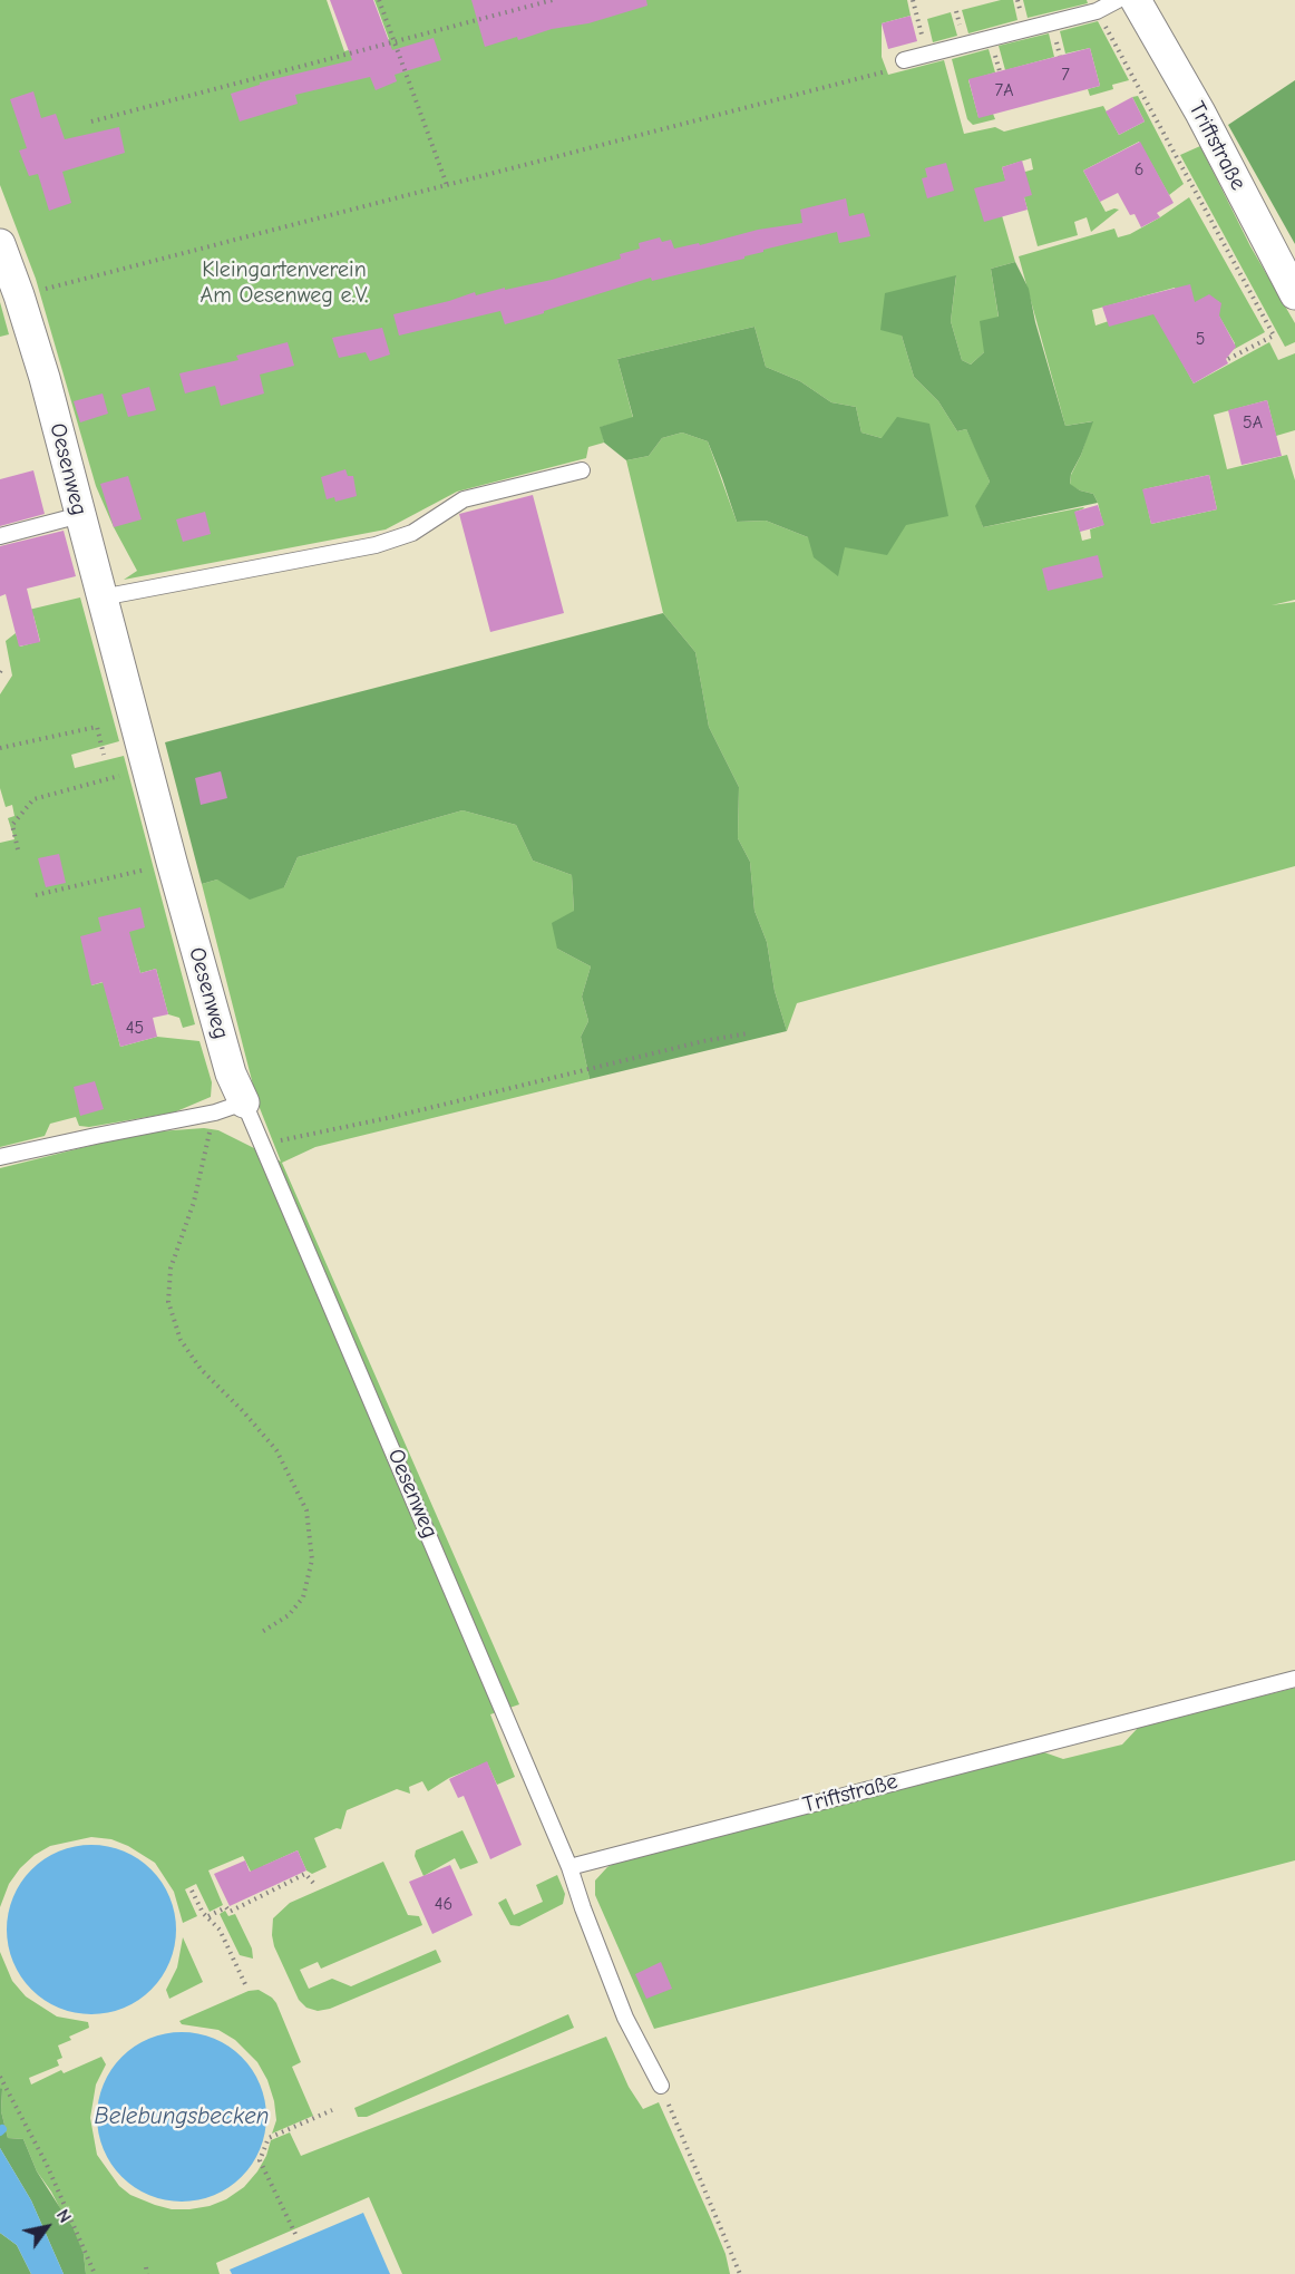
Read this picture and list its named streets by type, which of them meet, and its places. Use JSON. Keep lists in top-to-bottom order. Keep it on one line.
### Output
{"streets":{"street":["Triftstraße","Oesenweg"]},"crossings":[["Triftstraße","Oesenweg"]],"water":["Belebungsbecken"],"parks":["Kleingartenverein Am Oesenweg e.V."],"house_numbers":["7","7A","6","5","5A","45","46"],"north":"top right"}
